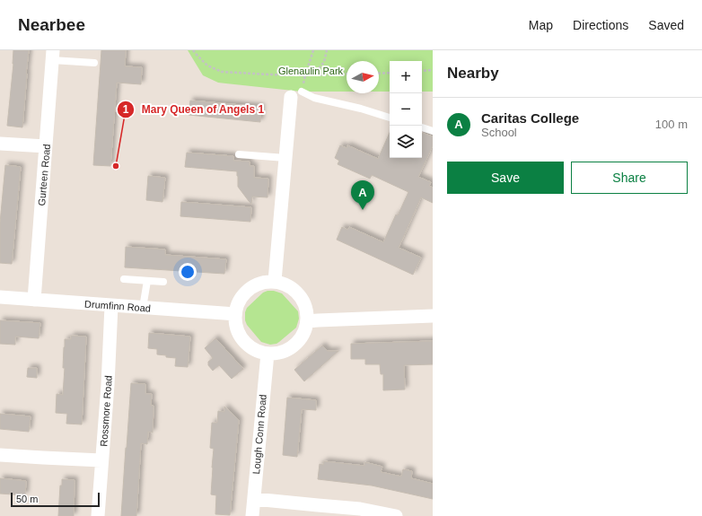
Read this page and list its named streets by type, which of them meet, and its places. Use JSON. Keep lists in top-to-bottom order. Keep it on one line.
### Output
{"streets":{"street":["Gurteen Road","Drumfinn Road","Rossmore Road","Lough Conn Road"]},"crossings":[["Gurteen Road","Drumfinn Road"],["Drumfinn Road","Rossmore Road"],["Drumfinn Road","Lough Conn Road"]],"parks":["Glenaulin Park"],"places":["Mary Queen of Angels 1"],"scale_bar":"50 m","north":"right","page":{"header":"Nearbee","nav":["Map","Directions","Saved"],"heading":"Nearby","map_buttons":["+","−"],"list":[{"mark":"A","name":"Caritas College","note":"School","value":"100 m"}],"buttons":["Save","Share"],"pins":"A","scale":"50 m"}}
